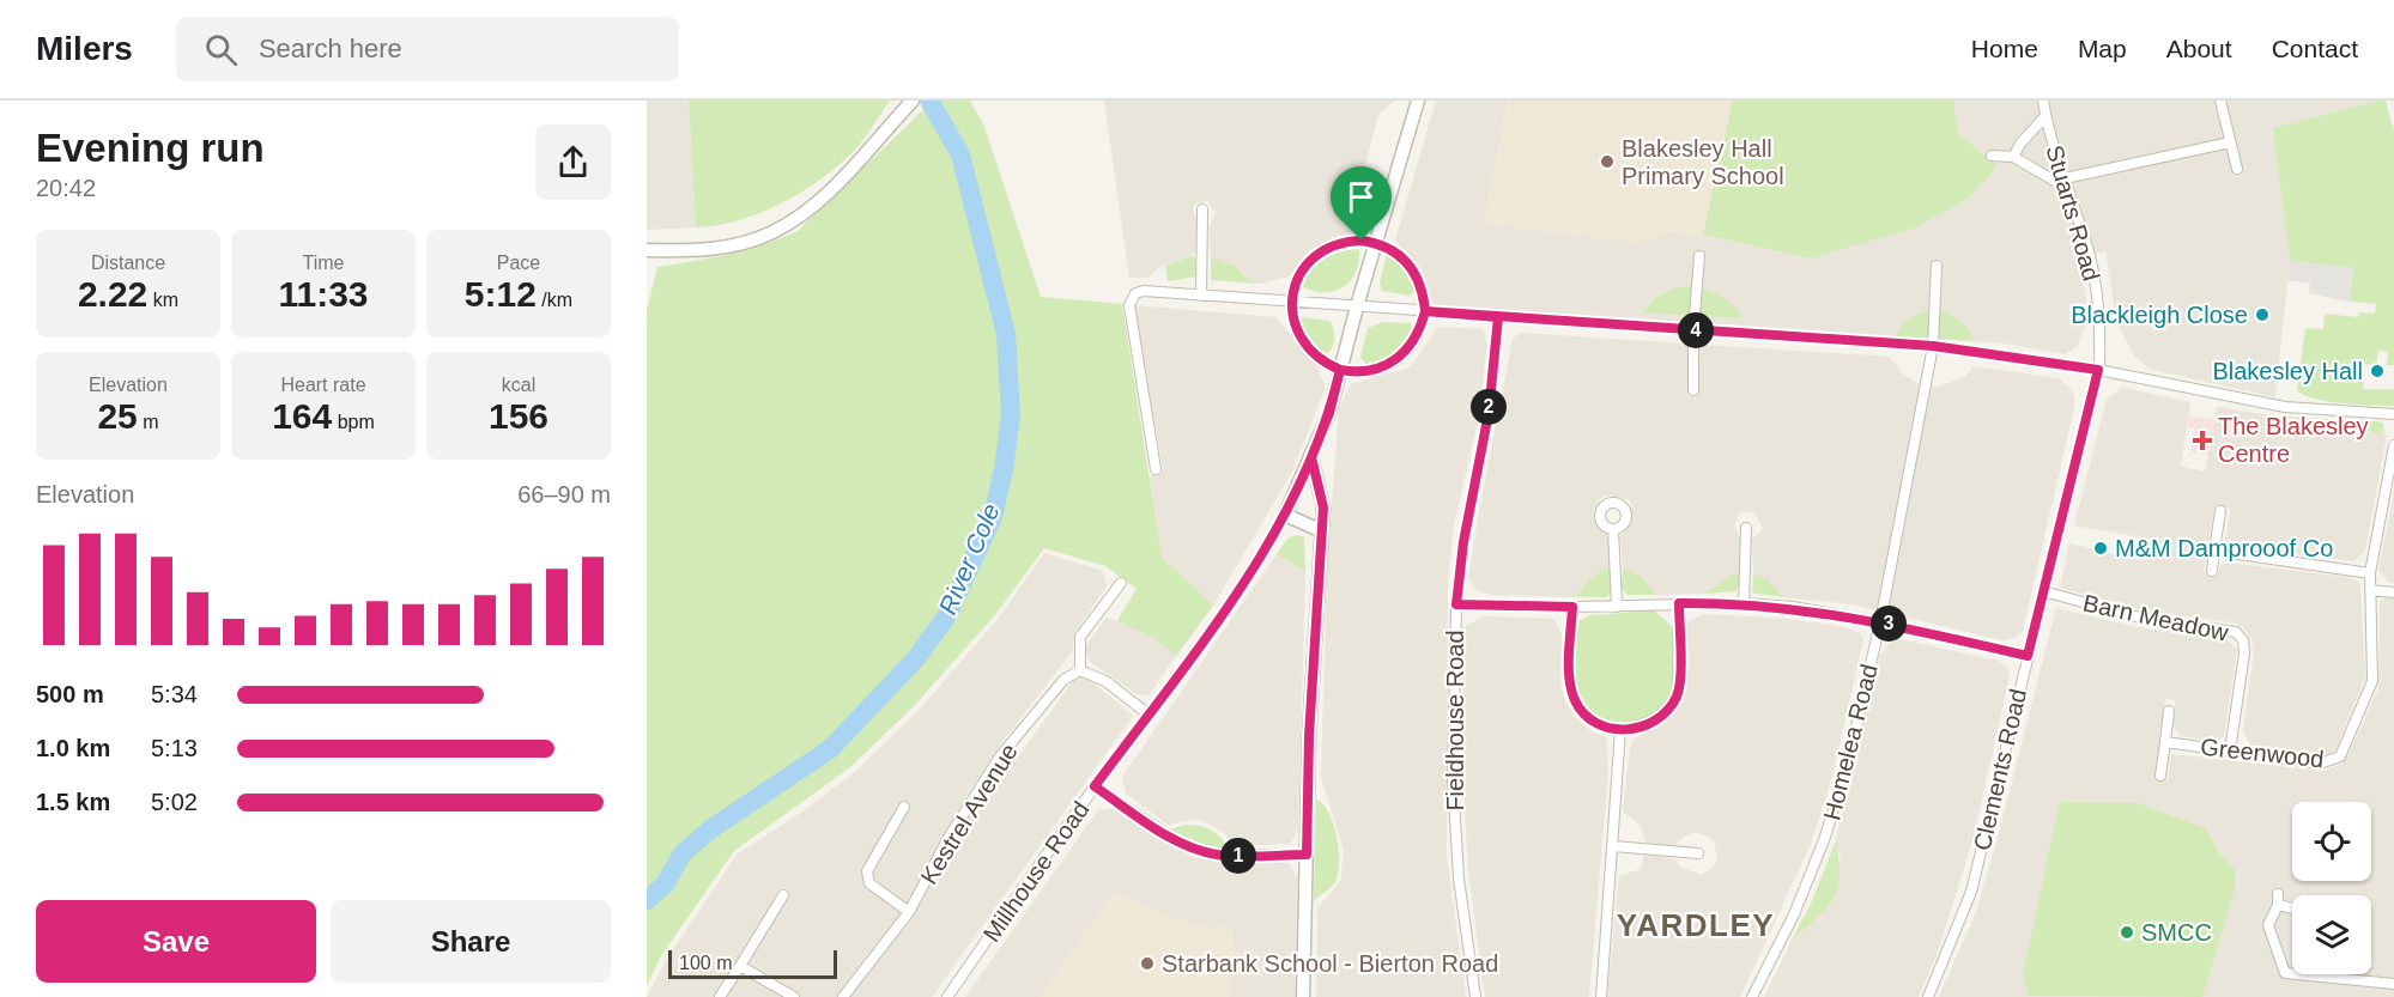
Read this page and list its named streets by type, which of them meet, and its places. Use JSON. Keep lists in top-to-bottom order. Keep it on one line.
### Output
{"streets":{"street":["Stuarts Road","Barn Meadow","Fieldhouse Road","Homelea Road","Greenwood","Clements Road","Kestrel Avenue","Millhouse Road"]},"crossings":[["Stuarts Road","Clements Road"],["Barn Meadow","Greenwood"],["Barn Meadow","Clements Road"]],"districts":["YARDLEY"],"water":["River Cole"],"places":{"other":["Blakesley Hall Primary School","Blackleigh Close","Blakesley Hall","M&M Damprooof Co","SMCC","Starbank School - Bierton Road"],"health":["The Blakesley Centre"]},"scale_bar":"100 m","page":{"header":"Milers","search":"Search here","nav":["Home","Map","About","Contact"],"heading":["Evening run","20:42"],"stats":[["Distance","2.22 km"],["Time","11:33"],["Pace","5:12 /km"],["Elevation","25 m"],["Heart rate","164 bpm"],["kcal","156"]],"pins":["4","2","3","1"],"chart":["Elevation","66–90 m"],"list":[{"name":"500 m","note":"5:34"},{"name":"1.0 km","note":"5:13"},{"name":"1.5 km","note":"5:02"}],"buttons":["Save","Share"],"scale":"100 m"}}
